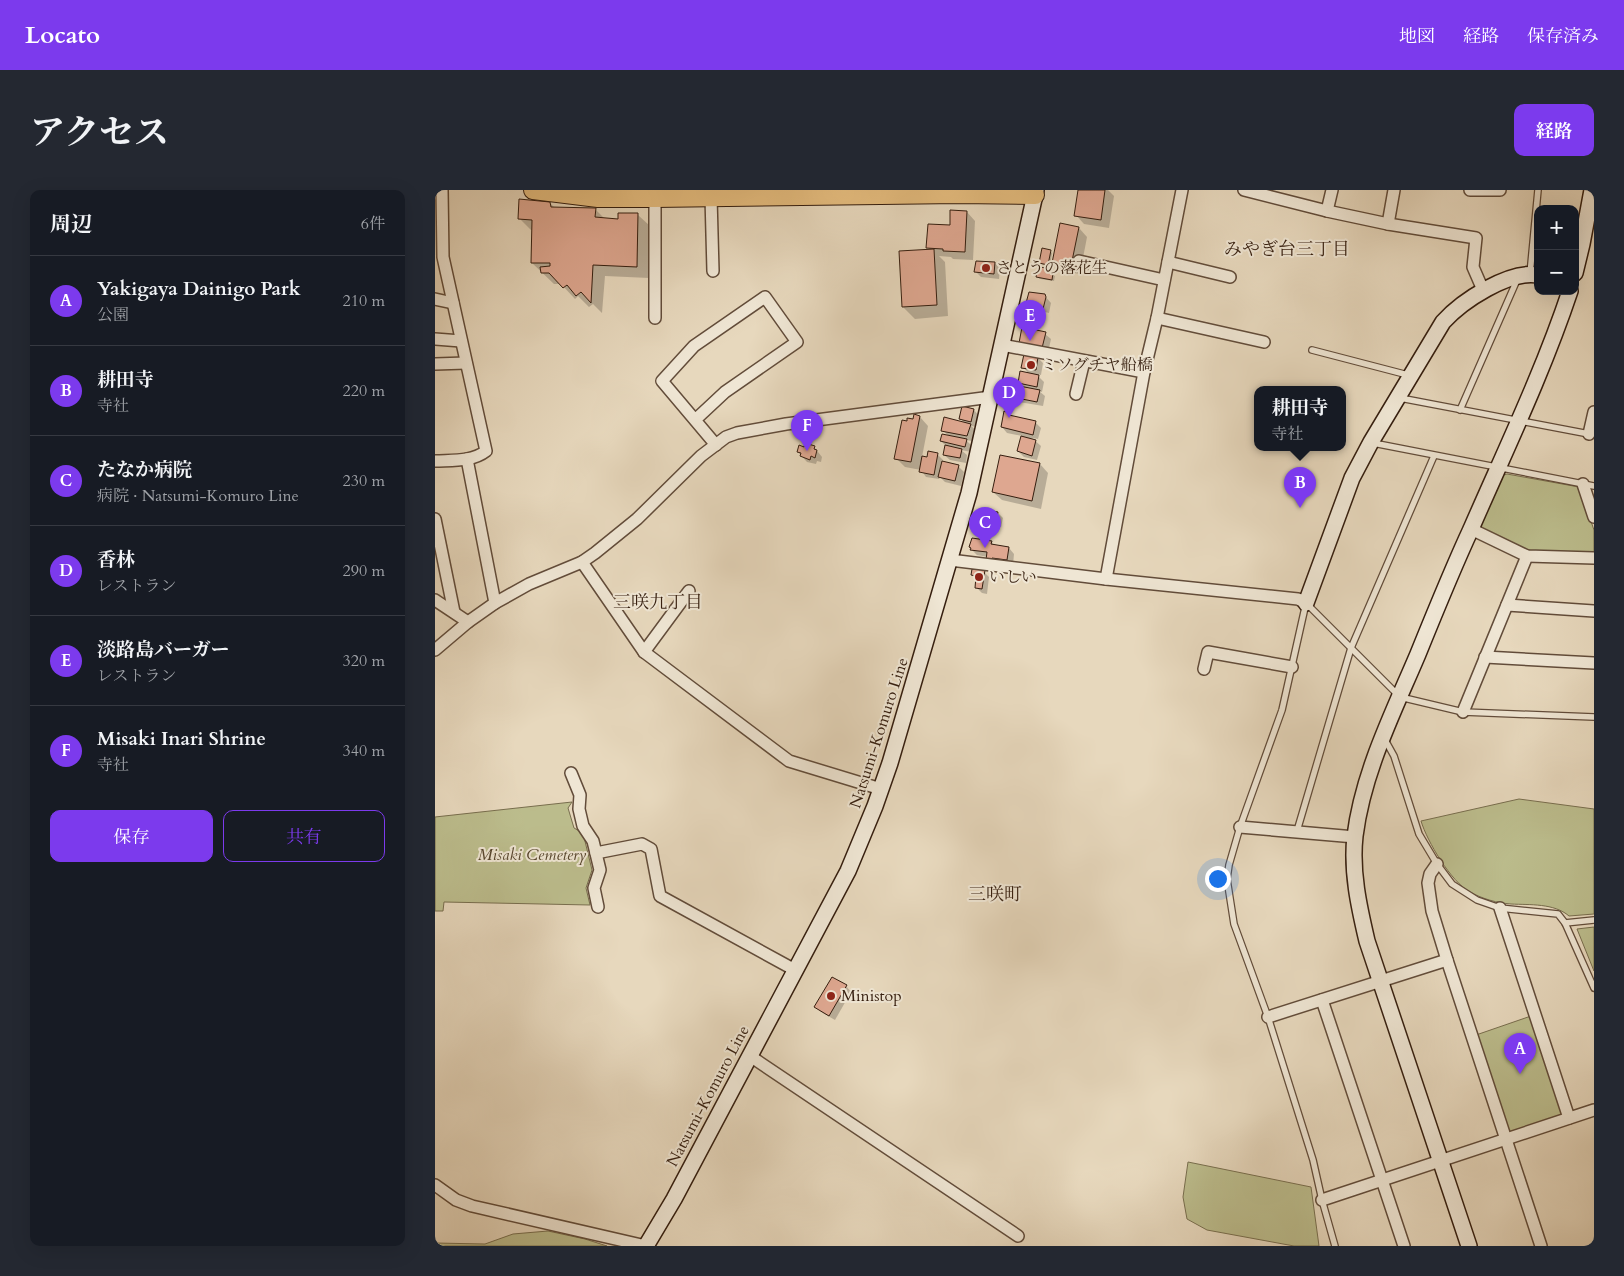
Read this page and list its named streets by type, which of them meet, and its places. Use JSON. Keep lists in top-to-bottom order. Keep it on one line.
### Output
{"streets":{"street":["Natsumi-Komuro Line"]},"districts":["みやぎ台三丁目","三咲九丁目","三咲町"],"parks":["Misaki Cemetery"],"places":["さとうの落花生","ミソグチヤ船橋","いしい","Ministop"],"page":{"header":"Locato","nav":["地図","経路","保存済み"],"title":"アクセス","buttons":["経路",["保存","共有"]],"heading":["周辺","6件"],"map_buttons":["+","−"],"list":[{"mark":"A","name":"Yakigaya Dainigo Park","note":"公園","value":"210 m"},{"mark":"B","name":"耕田寺","note":"寺社","value":"220 m"},{"mark":"C","name":"たなか病院","note":"病院 · Natsumi-Komuro Line","value":"230 m"},{"mark":"D","name":"香林","note":"レストラン","value":"290 m"},{"mark":"E","name":"淡路島バーガー","note":"レストラン","value":"320 m"},{"mark":"F","name":"Misaki Inari Shrine","note":"寺社","value":"340 m"}],"pins":["E","D","F","B","C","A"],"popup":["耕田寺","寺社"]}}
